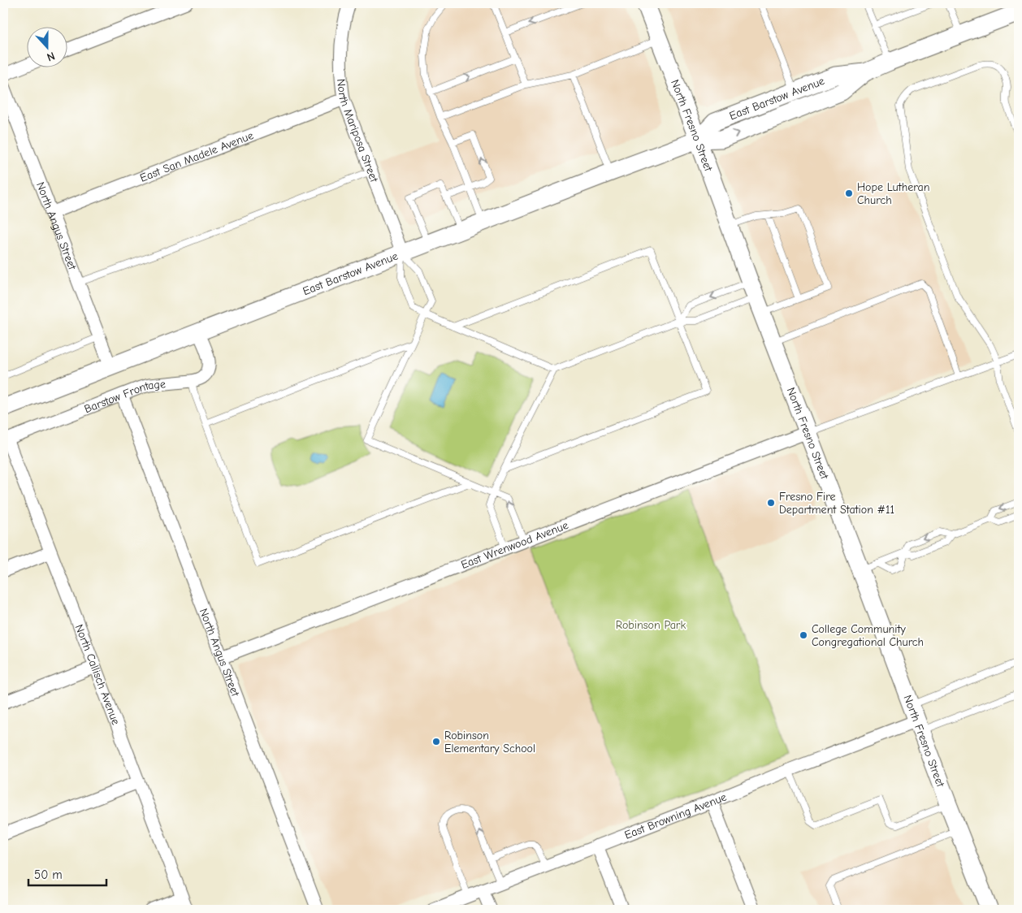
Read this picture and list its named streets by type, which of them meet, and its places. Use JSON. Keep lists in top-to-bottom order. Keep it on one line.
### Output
{"streets":{"main road":["East Barstow Avenue","North Fresno Street"],"street":["North Mariposa Street","East San Madele Avenue","North Angus Street","Barstow Frontage","East Wrenwood Avenue","North Callisch Avenue","East Browning Avenue"]},"crossings":[["East Barstow Avenue","North Fresno Street"],["East Barstow Avenue","North Mariposa Street"],["East Barstow Avenue","North Angus Street"],["East Barstow Avenue","Barstow Frontage"],["North Fresno Street","East Wrenwood Avenue"],["North Fresno Street","East Browning Avenue"],["North Mariposa Street","East San Madele Avenue"],["East San Madele Avenue","North Angus Street"],["North Angus Street","Barstow Frontage"],["North Angus Street","East Wrenwood Avenue"],["Barstow Frontage","North Callisch Avenue"]],"parks":["Robinson Park"],"places":["Hope Lutheran Church","Fresno Fire Department Station #11","College Community Congregational Church","Robinson Elementary School"],"scale_bar":"50 m","north":"bottom"}
